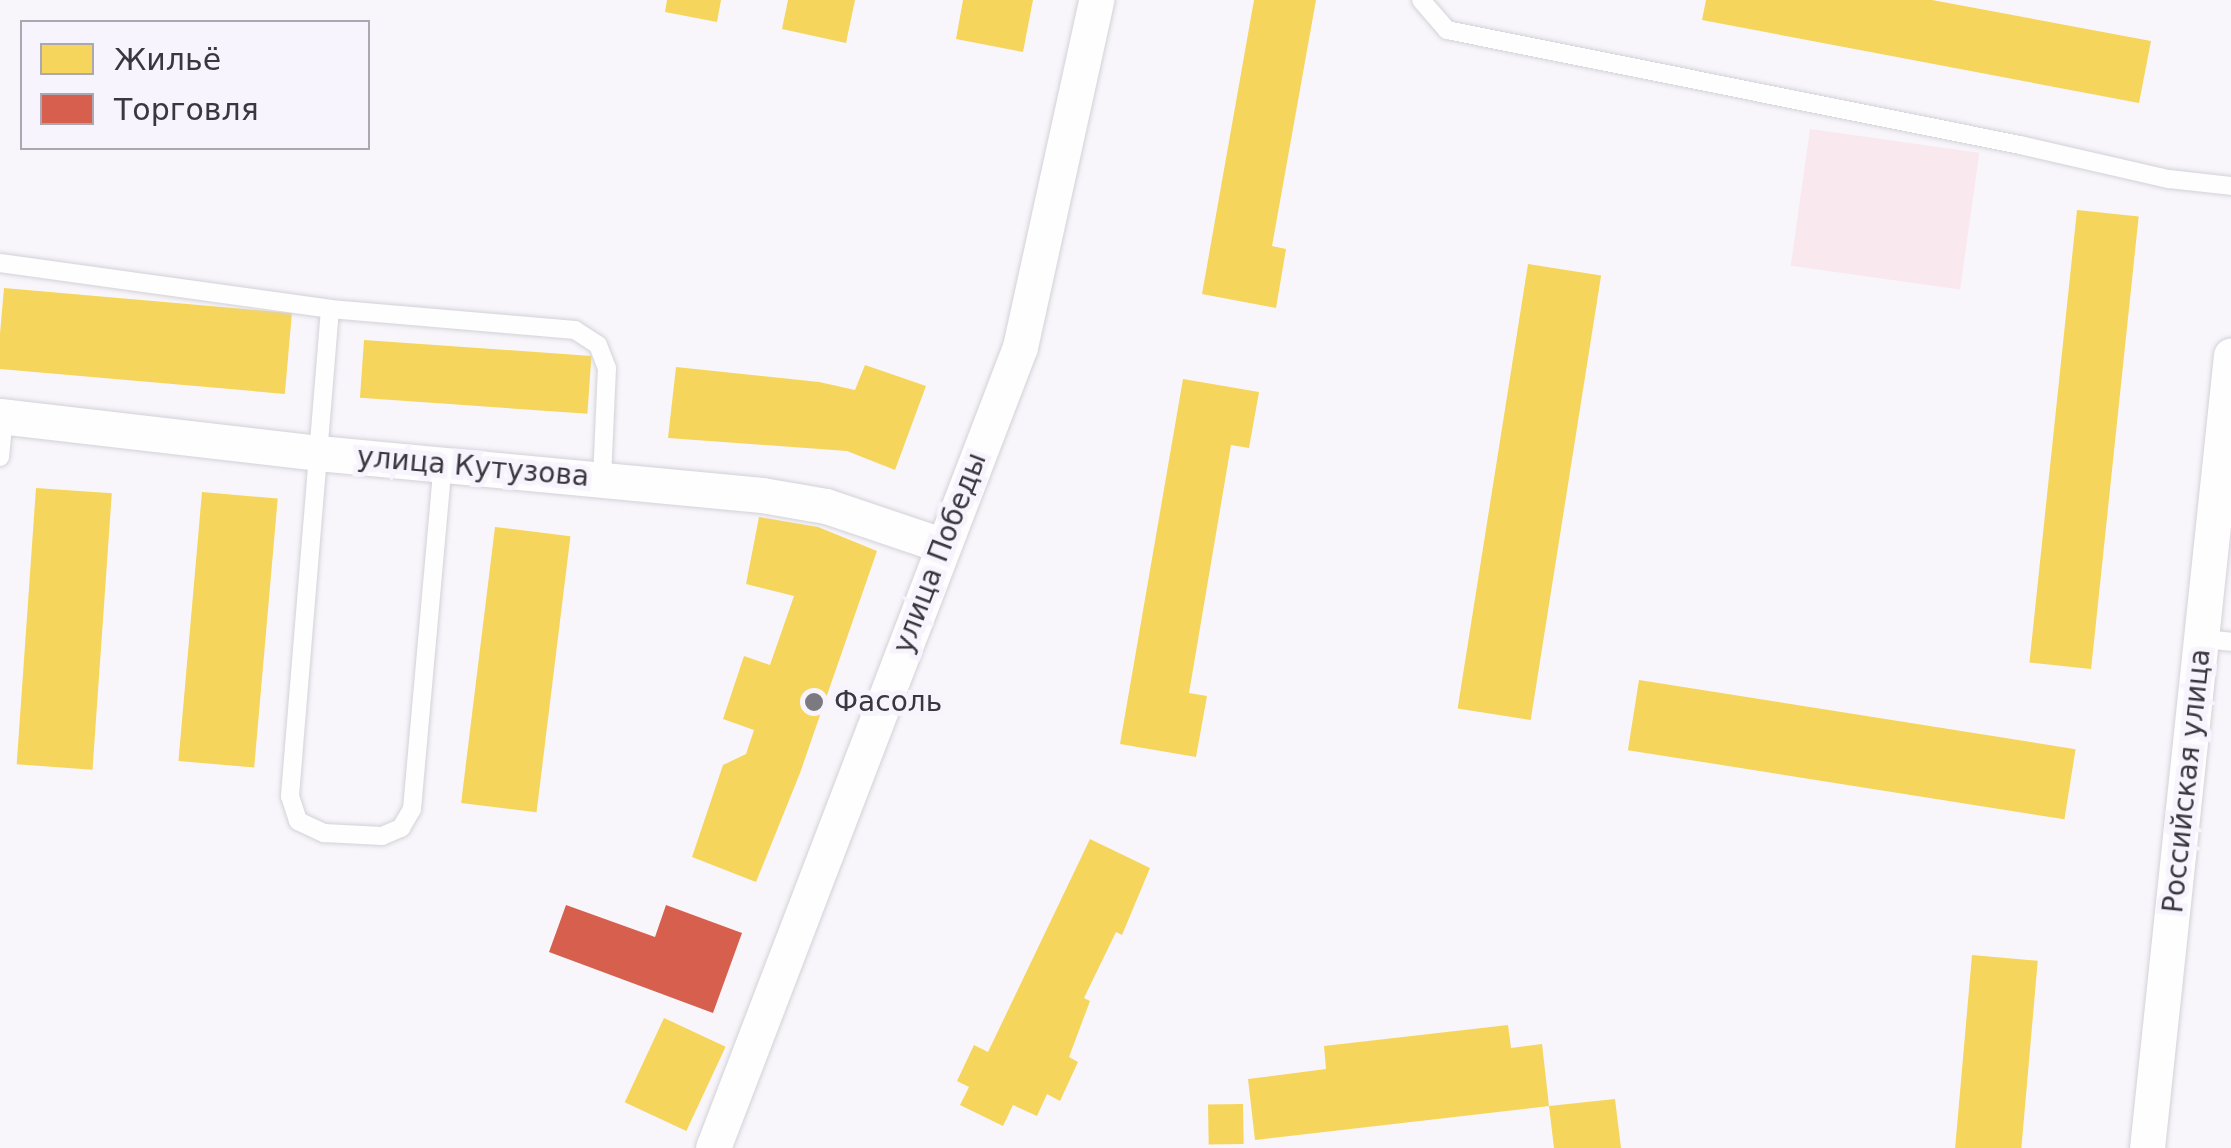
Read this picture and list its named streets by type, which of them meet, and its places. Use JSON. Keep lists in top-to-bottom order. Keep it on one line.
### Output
{"streets":{"street":["улица Кутузова","улица Победы","Российская улица"]},"crossings":[["улица Кутузова","улица Победы"]],"places":["Фасоль"],"legend":["Жильё","Торговля"]}
